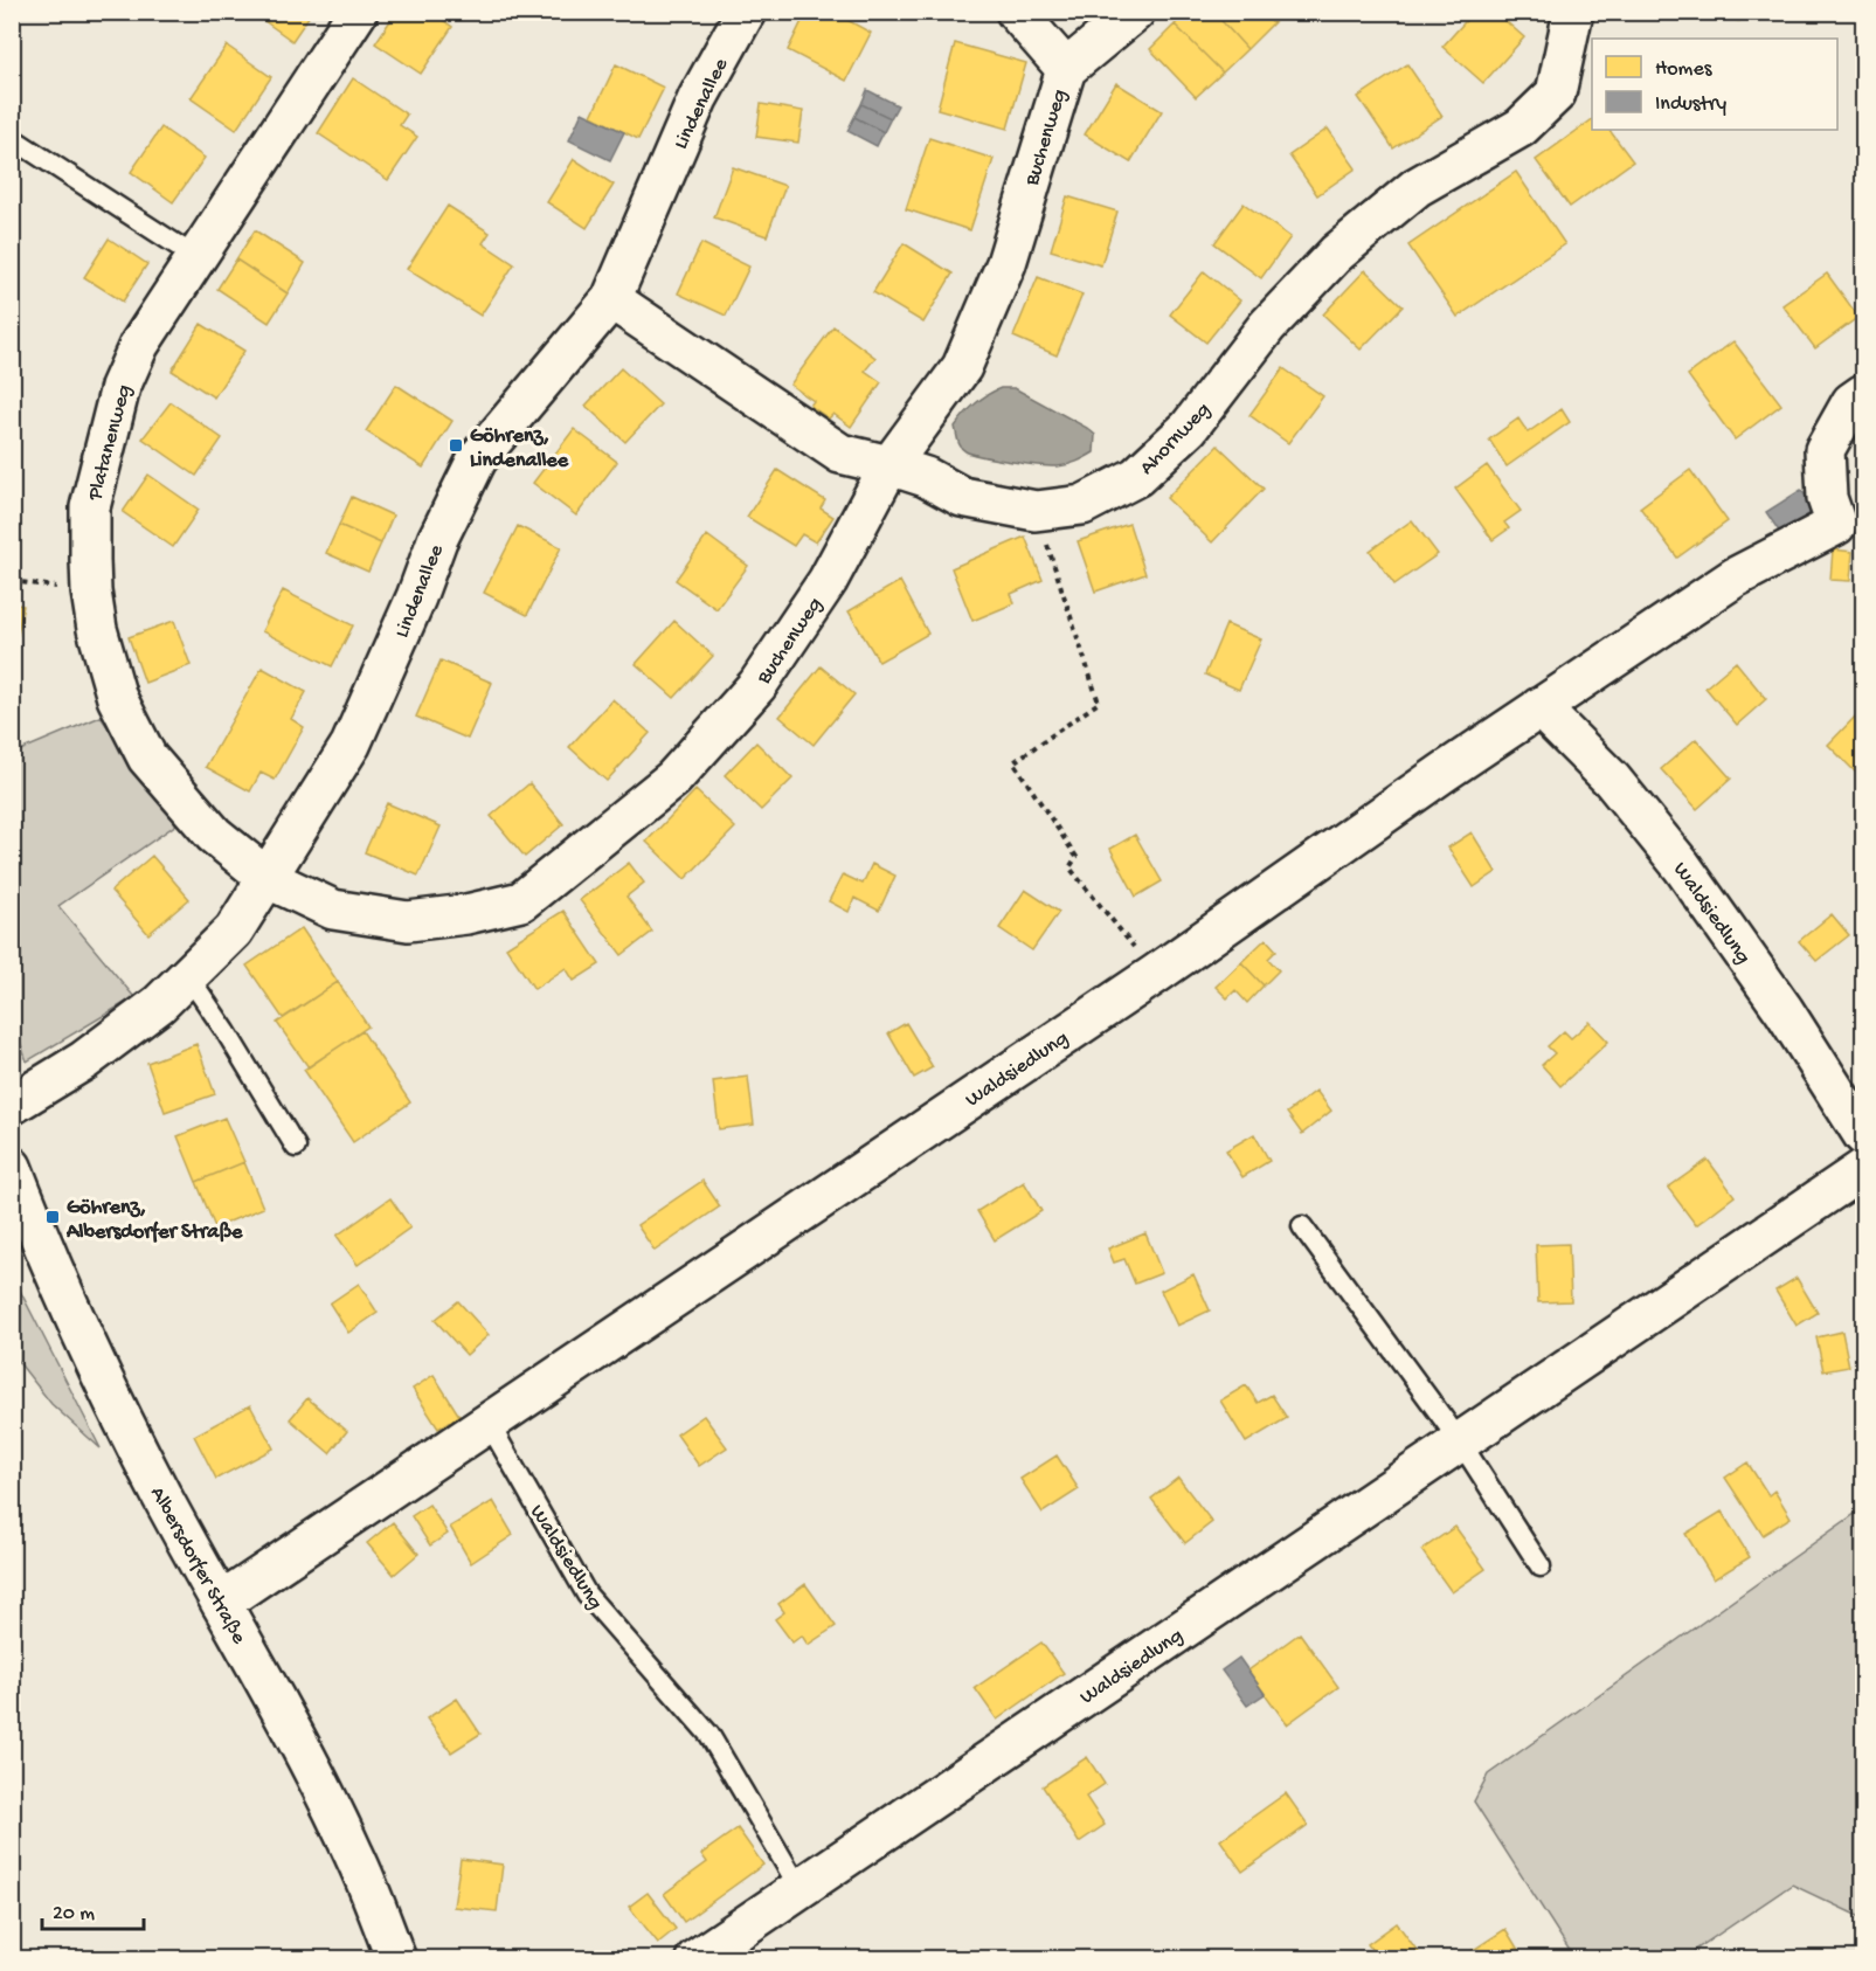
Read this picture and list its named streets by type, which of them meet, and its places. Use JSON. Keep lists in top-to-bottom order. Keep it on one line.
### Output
{"streets":{"street":["Lindenallee","Buchenweg","Ahornweg","Platanenweg","Waldsiedlung","Albersdorfer Straße"]},"crossings":[["Lindenallee","Buchenweg"],["Lindenallee","Ahornweg"],["Lindenallee","Platanenweg"],["Buchenweg","Ahornweg"],["Buchenweg","Platanenweg"],["Waldsiedlung","Albersdorfer Straße"]],"places":{"transit":["Göhrenz, Lindenallee","Göhrenz, Albersdorfer Straße"]},"legend":["Homes","Industry"],"scale_bar":"20 m"}
